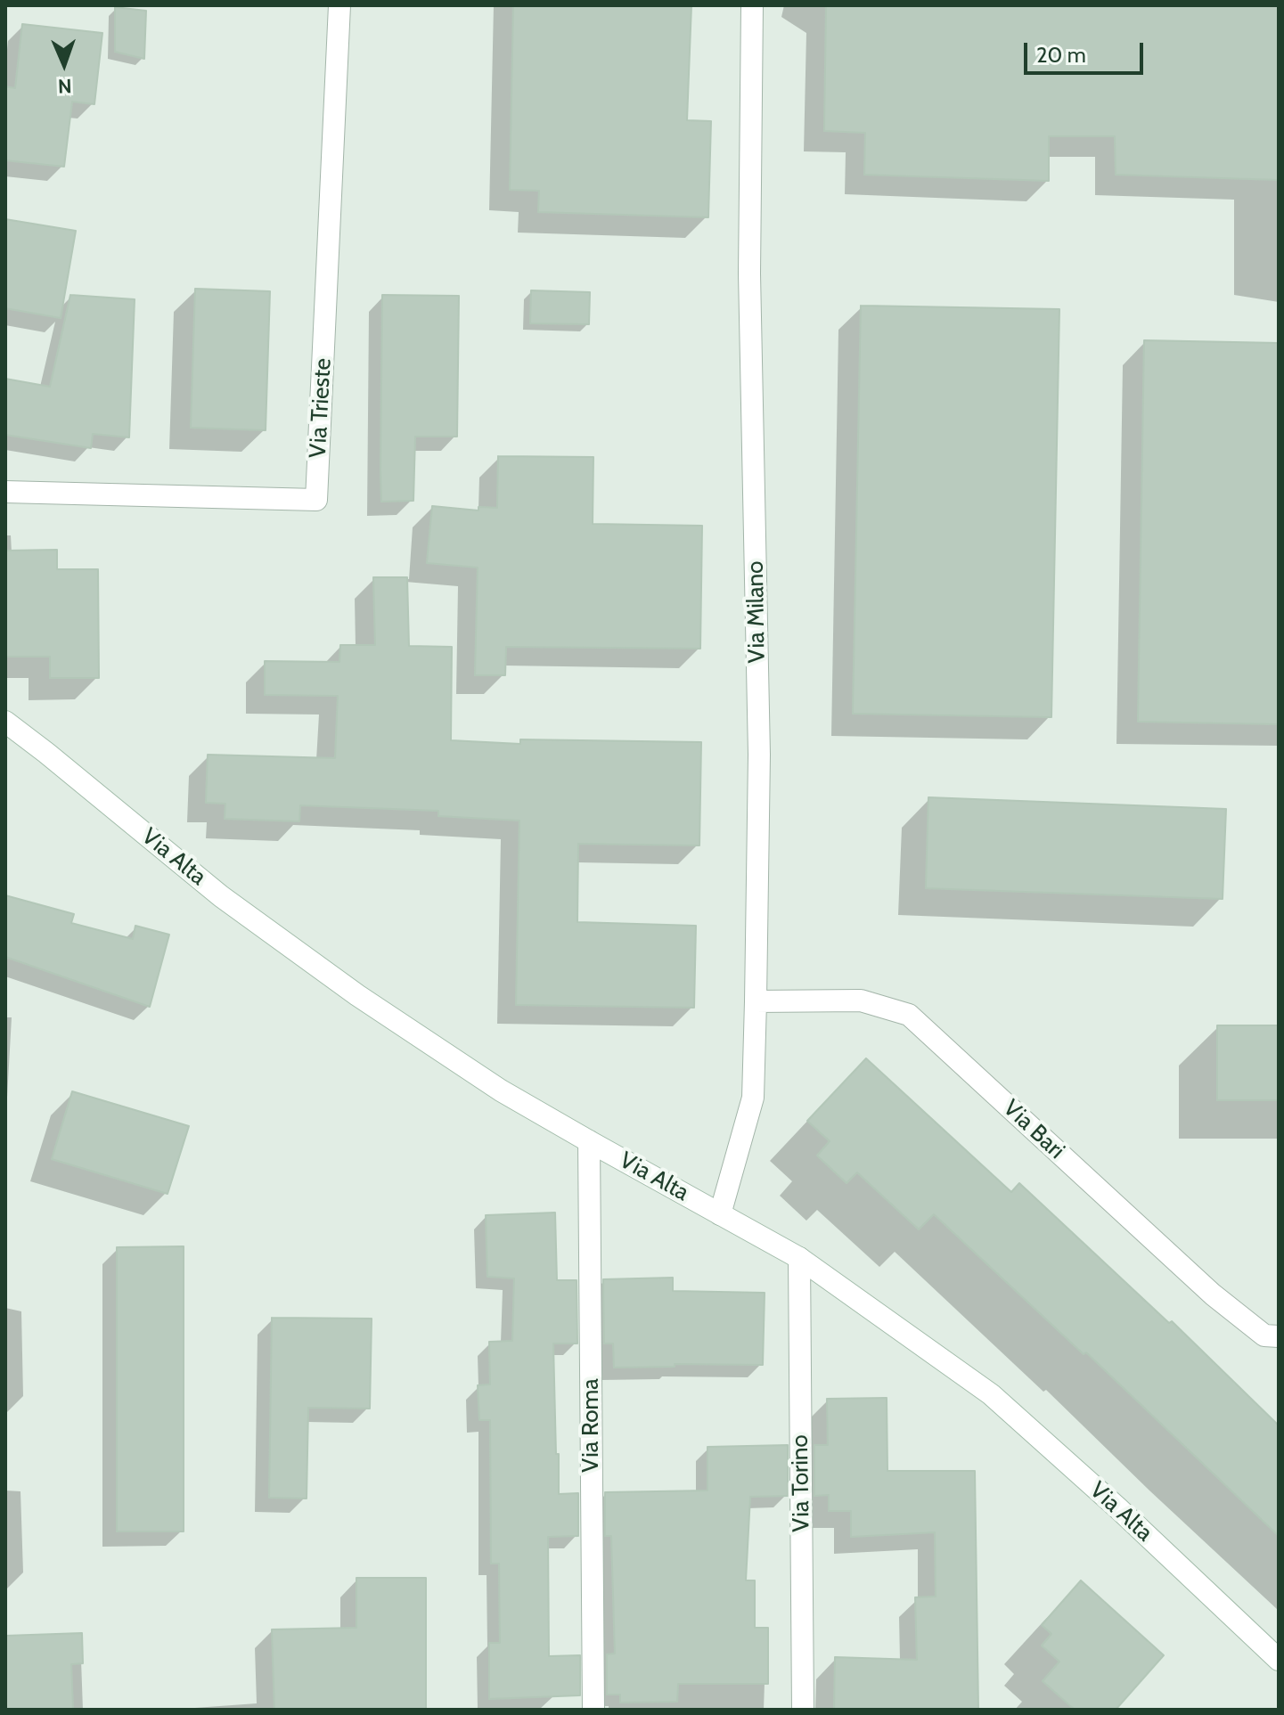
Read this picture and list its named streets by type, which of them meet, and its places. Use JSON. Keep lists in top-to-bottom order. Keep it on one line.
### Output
{"streets":{"street":["Via Trieste","Via Milano","Via Alta","Via Bari","Via Roma","Via Torino"]},"crossings":[["Via Milano","Via Alta"],["Via Milano","Via Bari"],["Via Alta","Via Roma"],["Via Alta","Via Torino"]],"scale_bar":"20 m","north":"bottom"}
